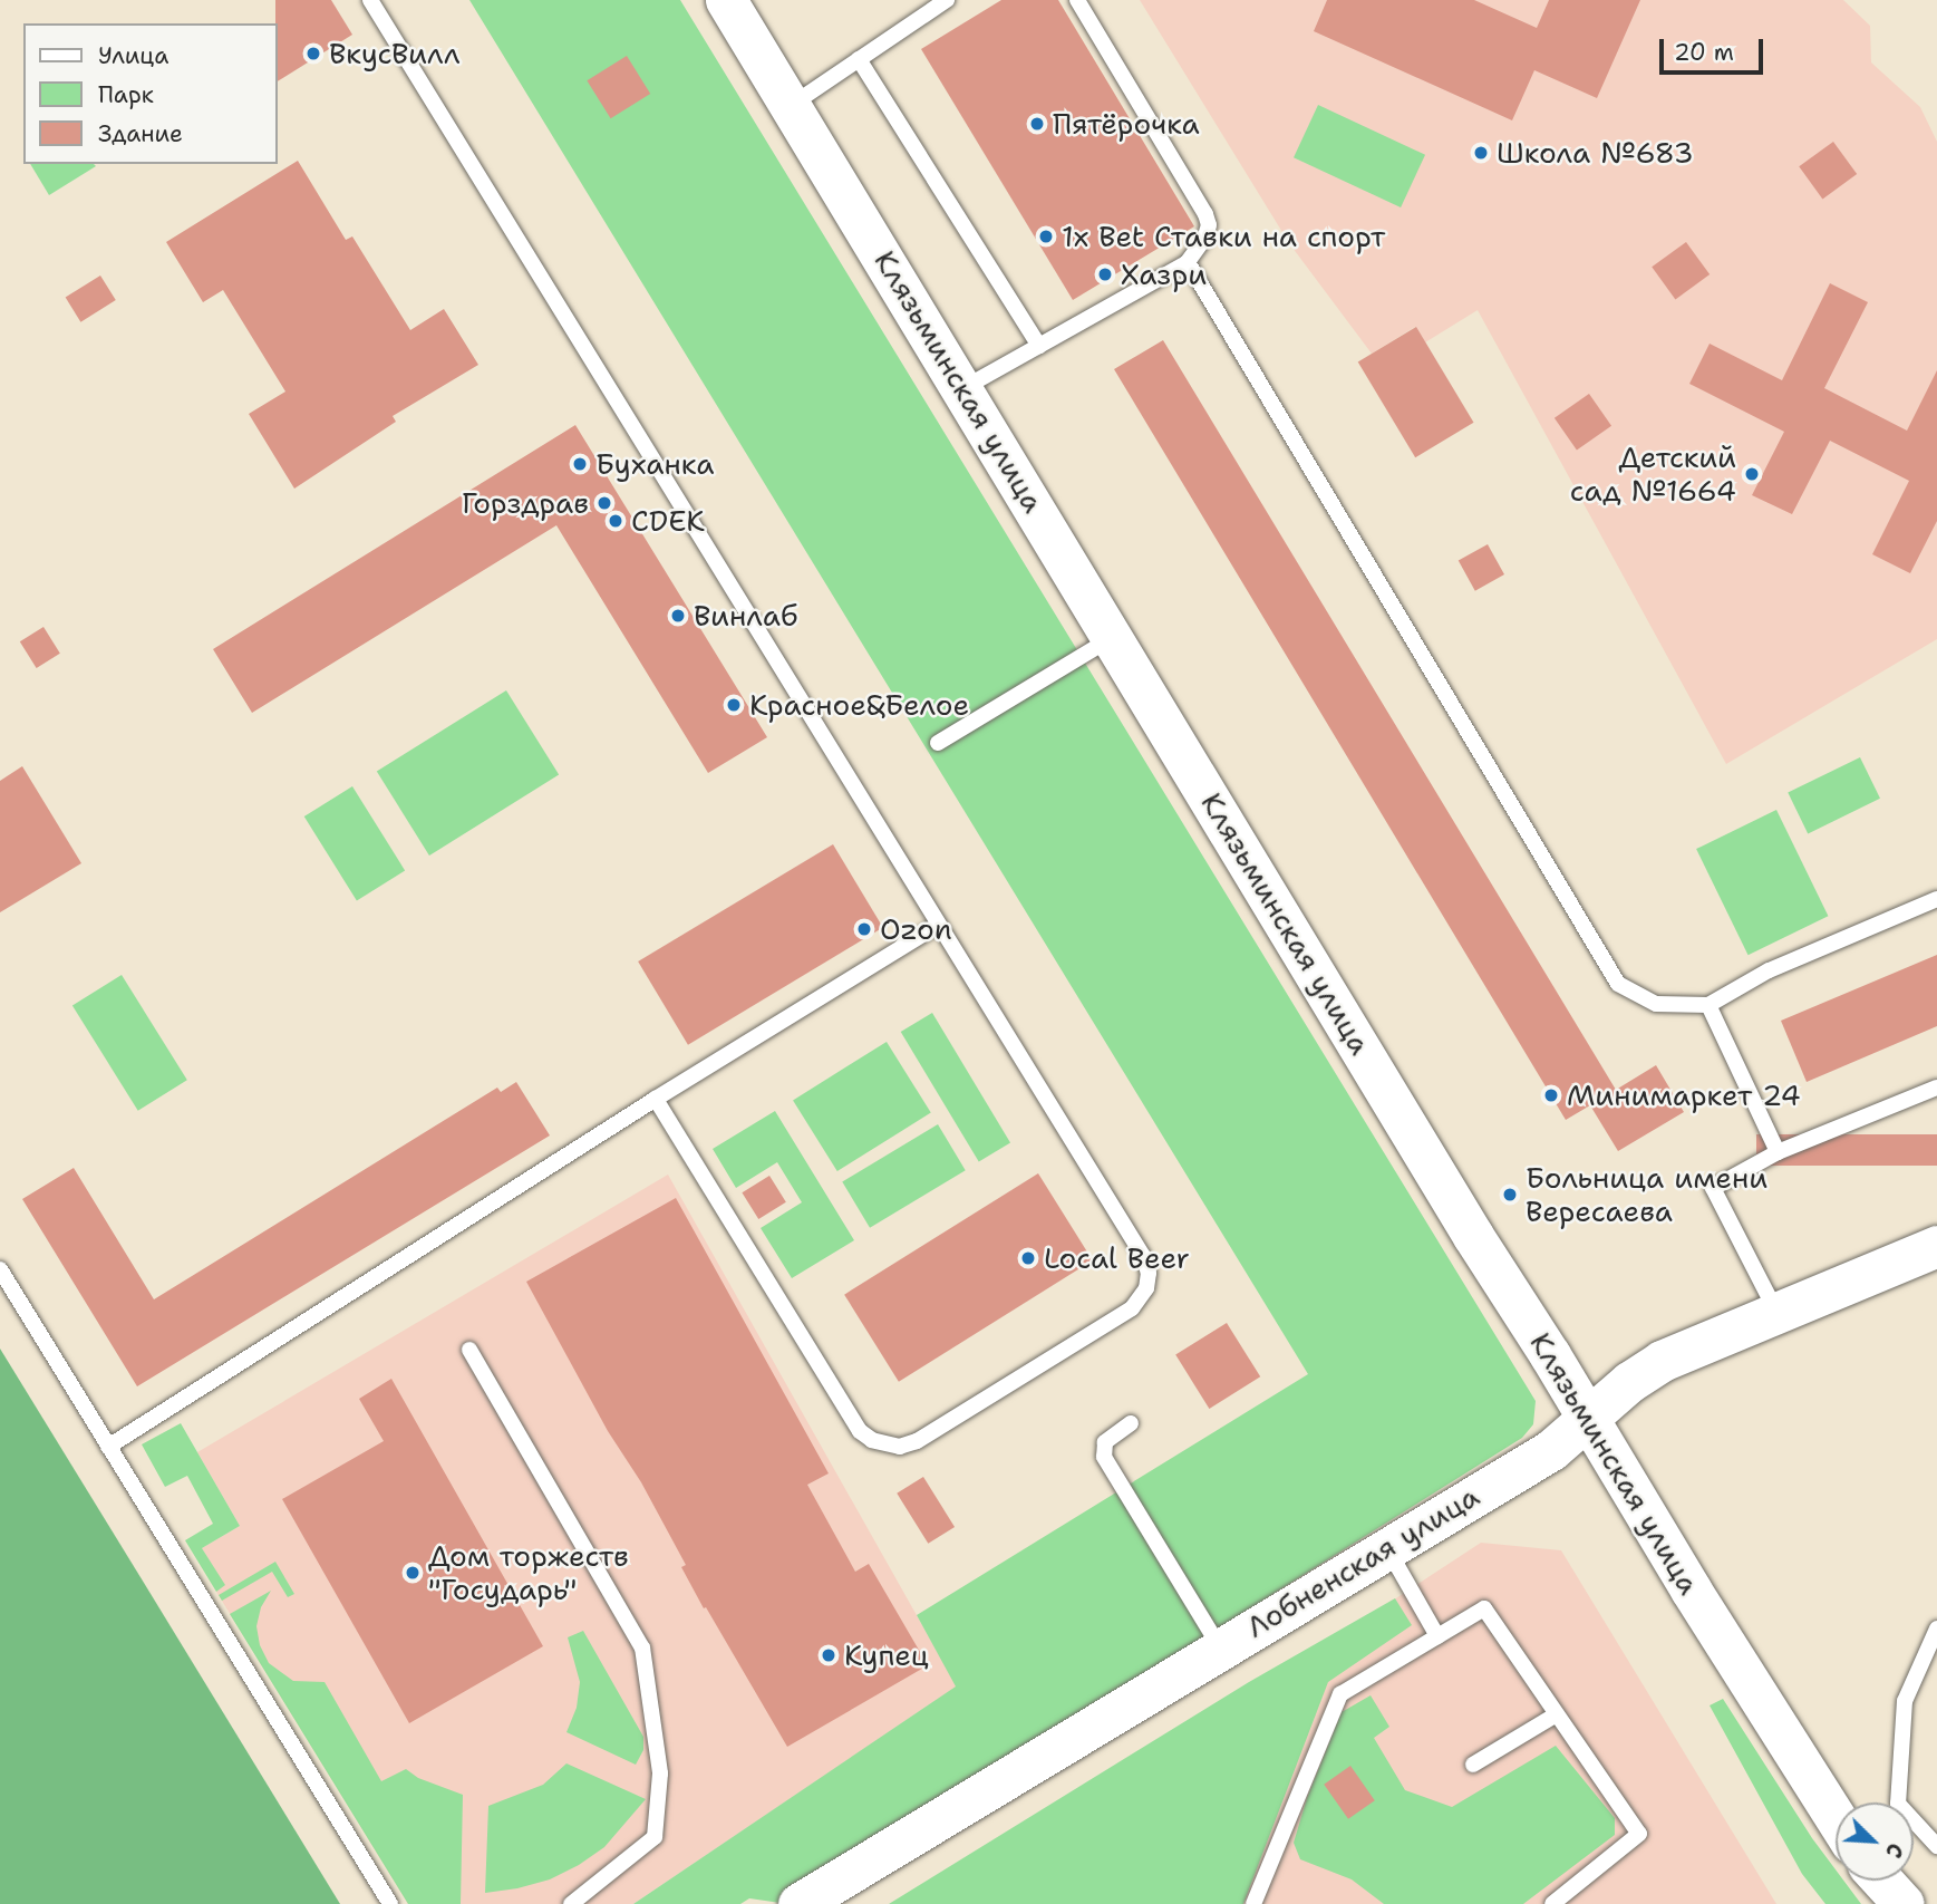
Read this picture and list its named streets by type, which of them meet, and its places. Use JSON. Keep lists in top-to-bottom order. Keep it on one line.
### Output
{"streets":{"street":["Клязьминская улица","Лобненская улица"]},"crossings":[["Клязьминская улица","Лобненская улица"]],"places":["ВкусВилл","Пятёрочка","Школа №683","1x Bet Ставки на спорт","Хазри","Буханка","Детский сад №1664","Горздрав","CDEK","Винлаб","Красное&Белое","Ozon","Минимаркет 24","Больница имени Вересаева","Local Beer","Дом торжеств \"Государь\"","Купец"],"legend":["Улица","Парк","Здание"],"scale_bar":"20 m","north":"bottom right"}
